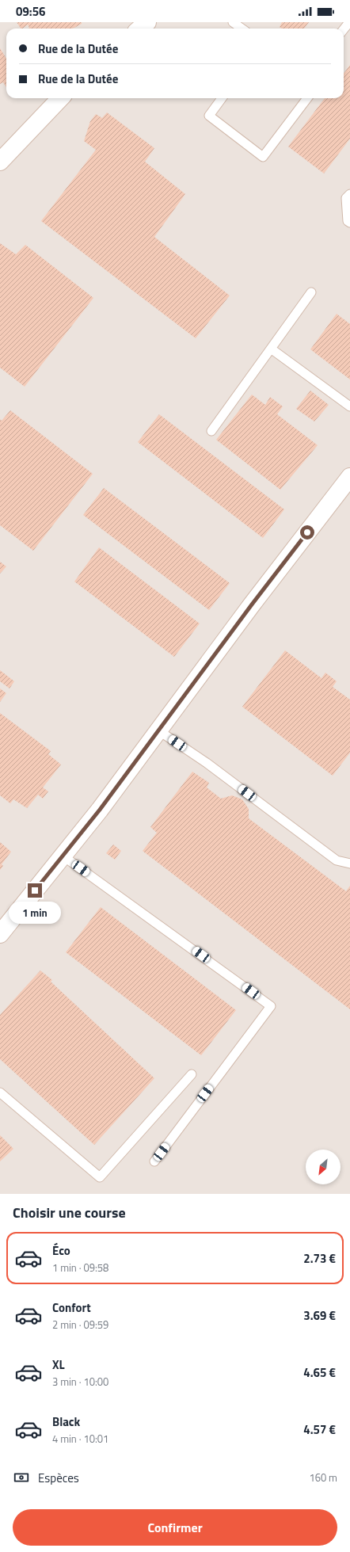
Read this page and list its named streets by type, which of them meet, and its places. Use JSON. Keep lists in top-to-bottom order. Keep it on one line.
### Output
{"north":"bottom left","page":{"status":"09:56","banner":["Rue de la Dutée","Rue de la Dutée"],"bubble":"1 min","heading":"Choisir une course","list":[{"name":"Éco","note":"1 min · 09:58","value":"2.73 €"},{"name":"Confort","note":"2 min · 09:59","value":"3.69 €"},{"name":"XL","note":"3 min · 10:00","value":"4.65 €"},{"name":"Black","note":"4 min · 10:01","value":"4.57 €"}],"pay":["Espèces","160 m"],"buttons":"Confirmer"}}
